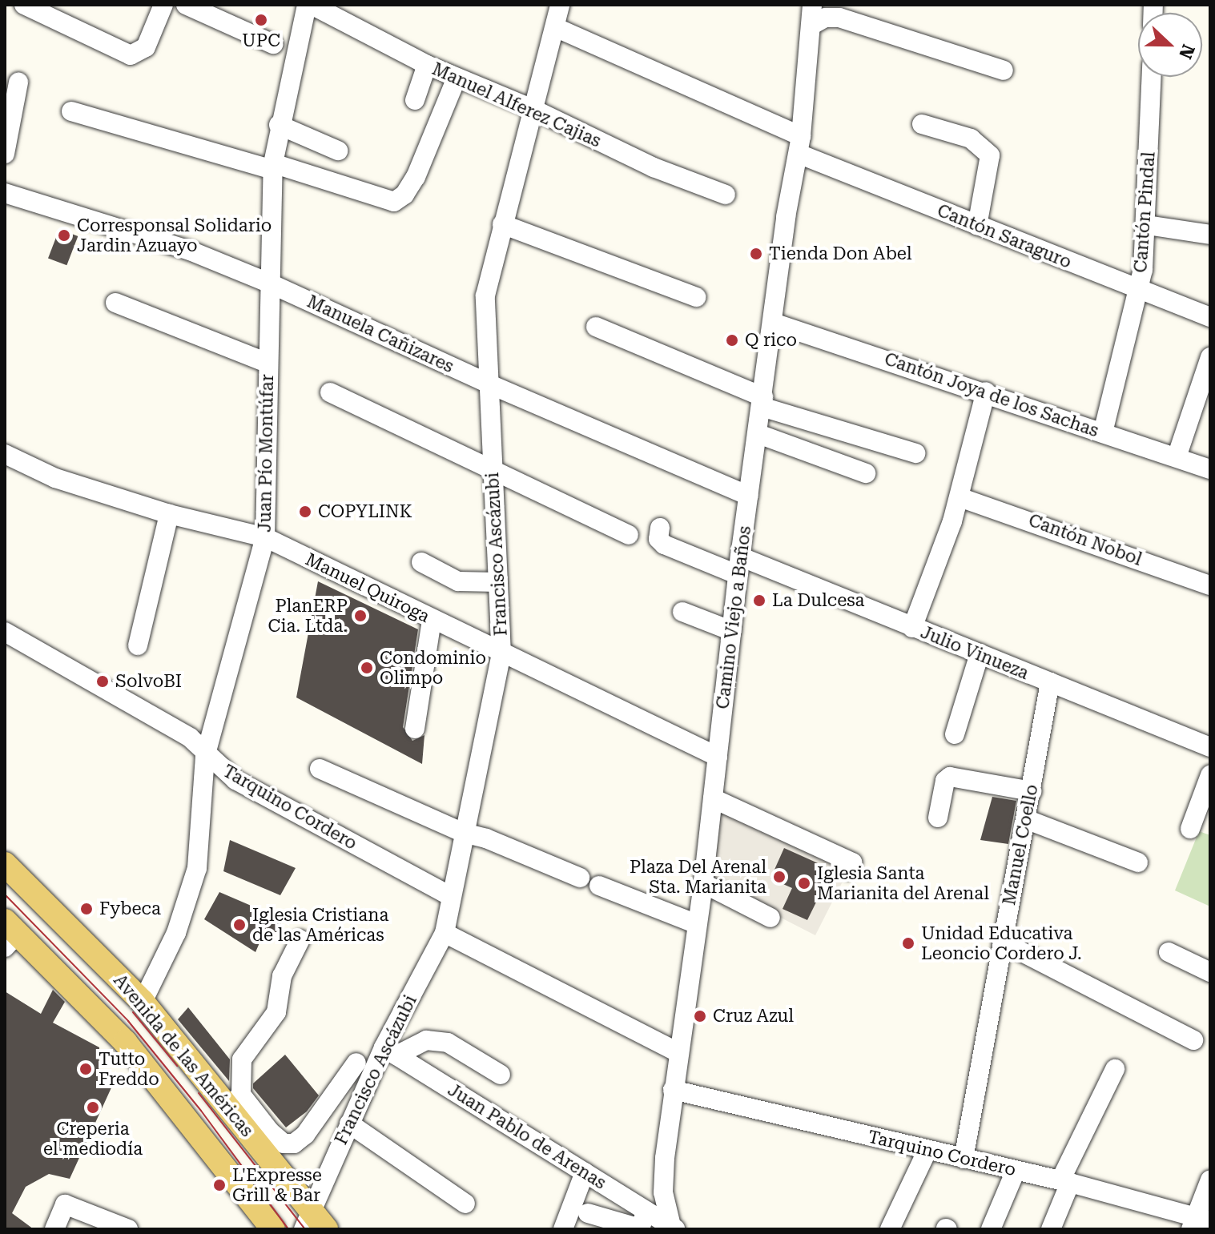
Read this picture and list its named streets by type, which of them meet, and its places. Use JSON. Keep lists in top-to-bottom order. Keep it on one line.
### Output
{"streets":{"main road":["Avenida de las Américas"],"street":["Manuel Alferez Cajias","Cantón Pindal","Cantón Saraguro","Manuela Cañizares","Cantón Joya de los Sachas","Juan Pío Montúfar","Cantón Nobol","Francisco Ascázubi","Manuel Quiroga","Camino Viejo a Baños","Julio Vinueza","Tarquino Cordero","Manuel Coello","Juan Pablo de Arenas"]},"crossings":[["Manuel Alferez Cajias","Francisco Ascázubi"],["Cantón Pindal","Cantón Saraguro"],["Cantón Pindal","Cantón Joya de los Sachas"],["Cantón Saraguro","Francisco Ascázubi"],["Cantón Saraguro","Camino Viejo a Baños"],["Manuela Cañizares","Juan Pío Montúfar"],["Manuela Cañizares","Francisco Ascázubi"],["Manuela Cañizares","Camino Viejo a Baños"],["Cantón Joya de los Sachas","Camino Viejo a Baños"],["Juan Pío Montúfar","Manuel Quiroga"],["Juan Pío Montúfar","Tarquino Cordero"],["Juan Pío Montúfar","Avenida de las Américas"],["Francisco Ascázubi","Manuel Quiroga"],["Francisco Ascázubi","Tarquino Cordero"],["Francisco Ascázubi","Avenida de las Américas"],["Francisco Ascázubi","Juan Pablo de Arenas"],["Manuel Quiroga","Camino Viejo a Baños"],["Camino Viejo a Baños","Julio Vinueza"],["Camino Viejo a Baños","Tarquino Cordero"],["Camino Viejo a Baños","Juan Pablo de Arenas"],["Julio Vinueza","Manuel Coello"],["Tarquino Cordero","Manuel Coello"]],"places":["UPC","Corresponsal Solidario Jardin Azuayo","Tienda Don Abel","Q rico","COPYLINK","La Dulcesa","PlanERP Cia. Ltda.","Condominio Olimpo","SolvoBI","Plaza Del Arenal Sta. Marianita","Iglesia Santa Marianita del Arenal","Fybeca","Iglesia Cristiana de las Américas","Unidad Educativa Leoncio Cordero J.","Cruz Azul","Tutto Freddo","Creperia el mediodía","L'Expresse Grill & Bar"],"north":"right"}
